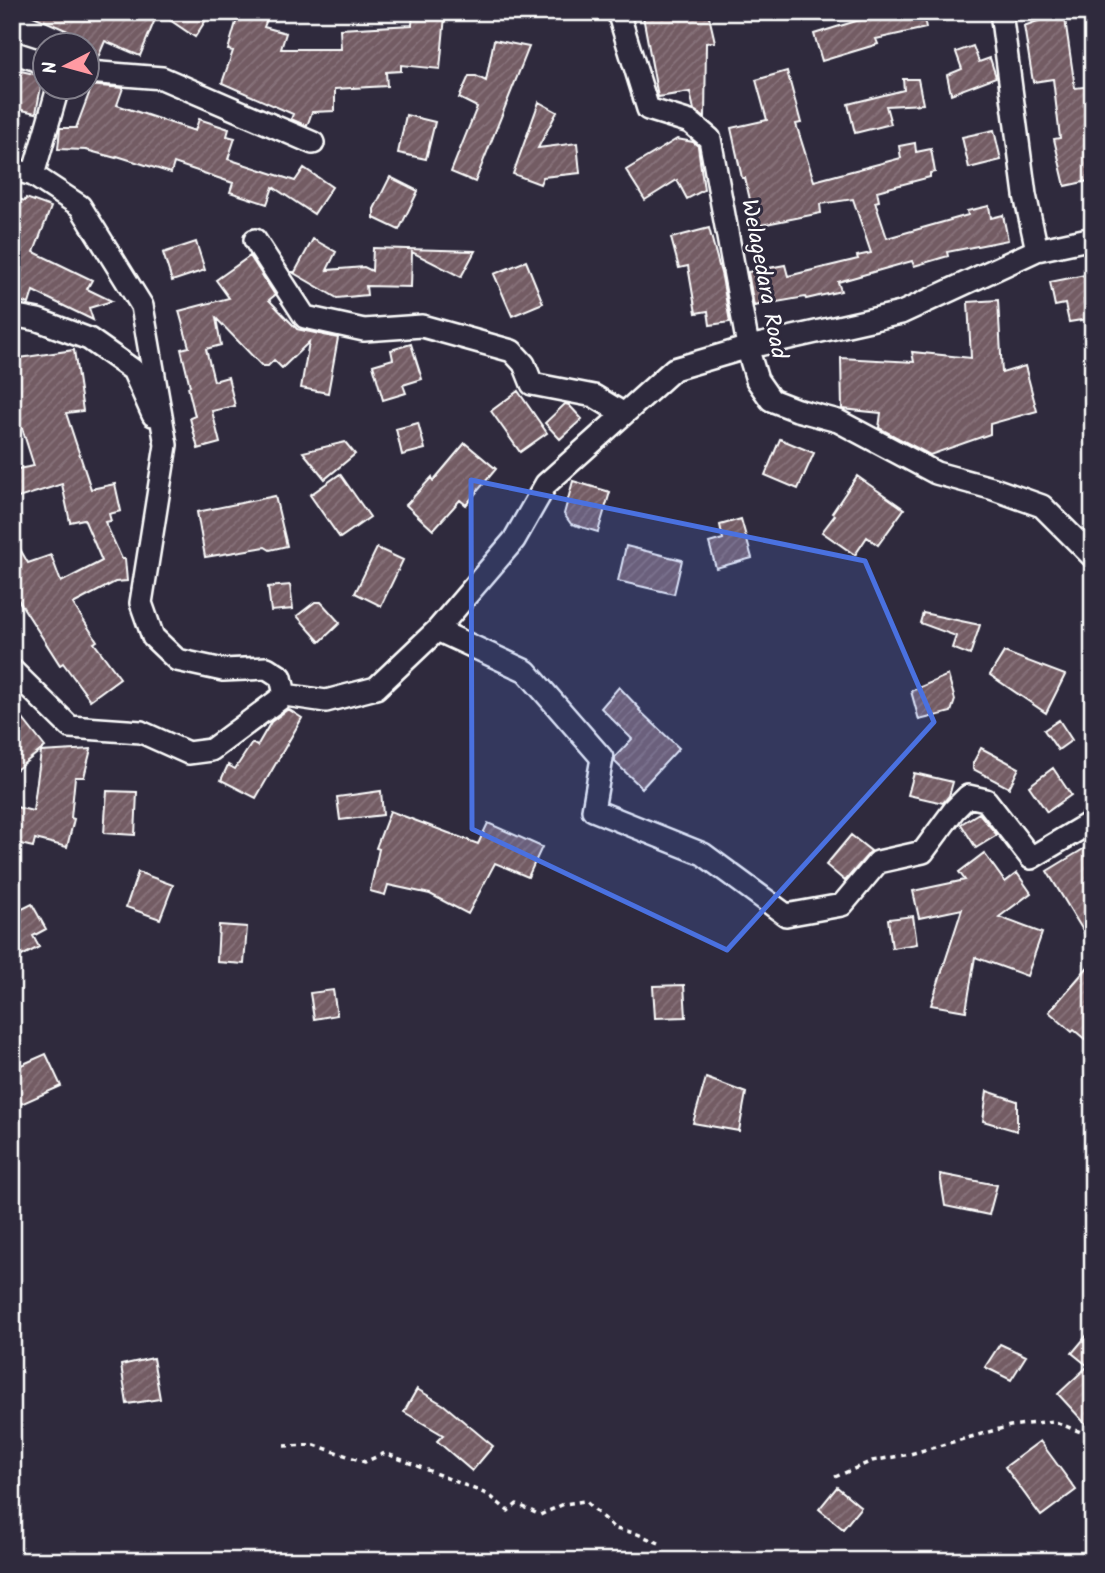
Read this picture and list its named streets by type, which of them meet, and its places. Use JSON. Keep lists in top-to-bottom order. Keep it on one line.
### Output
{"streets":{"street":["Welagedara Road"]},"north":"left"}
